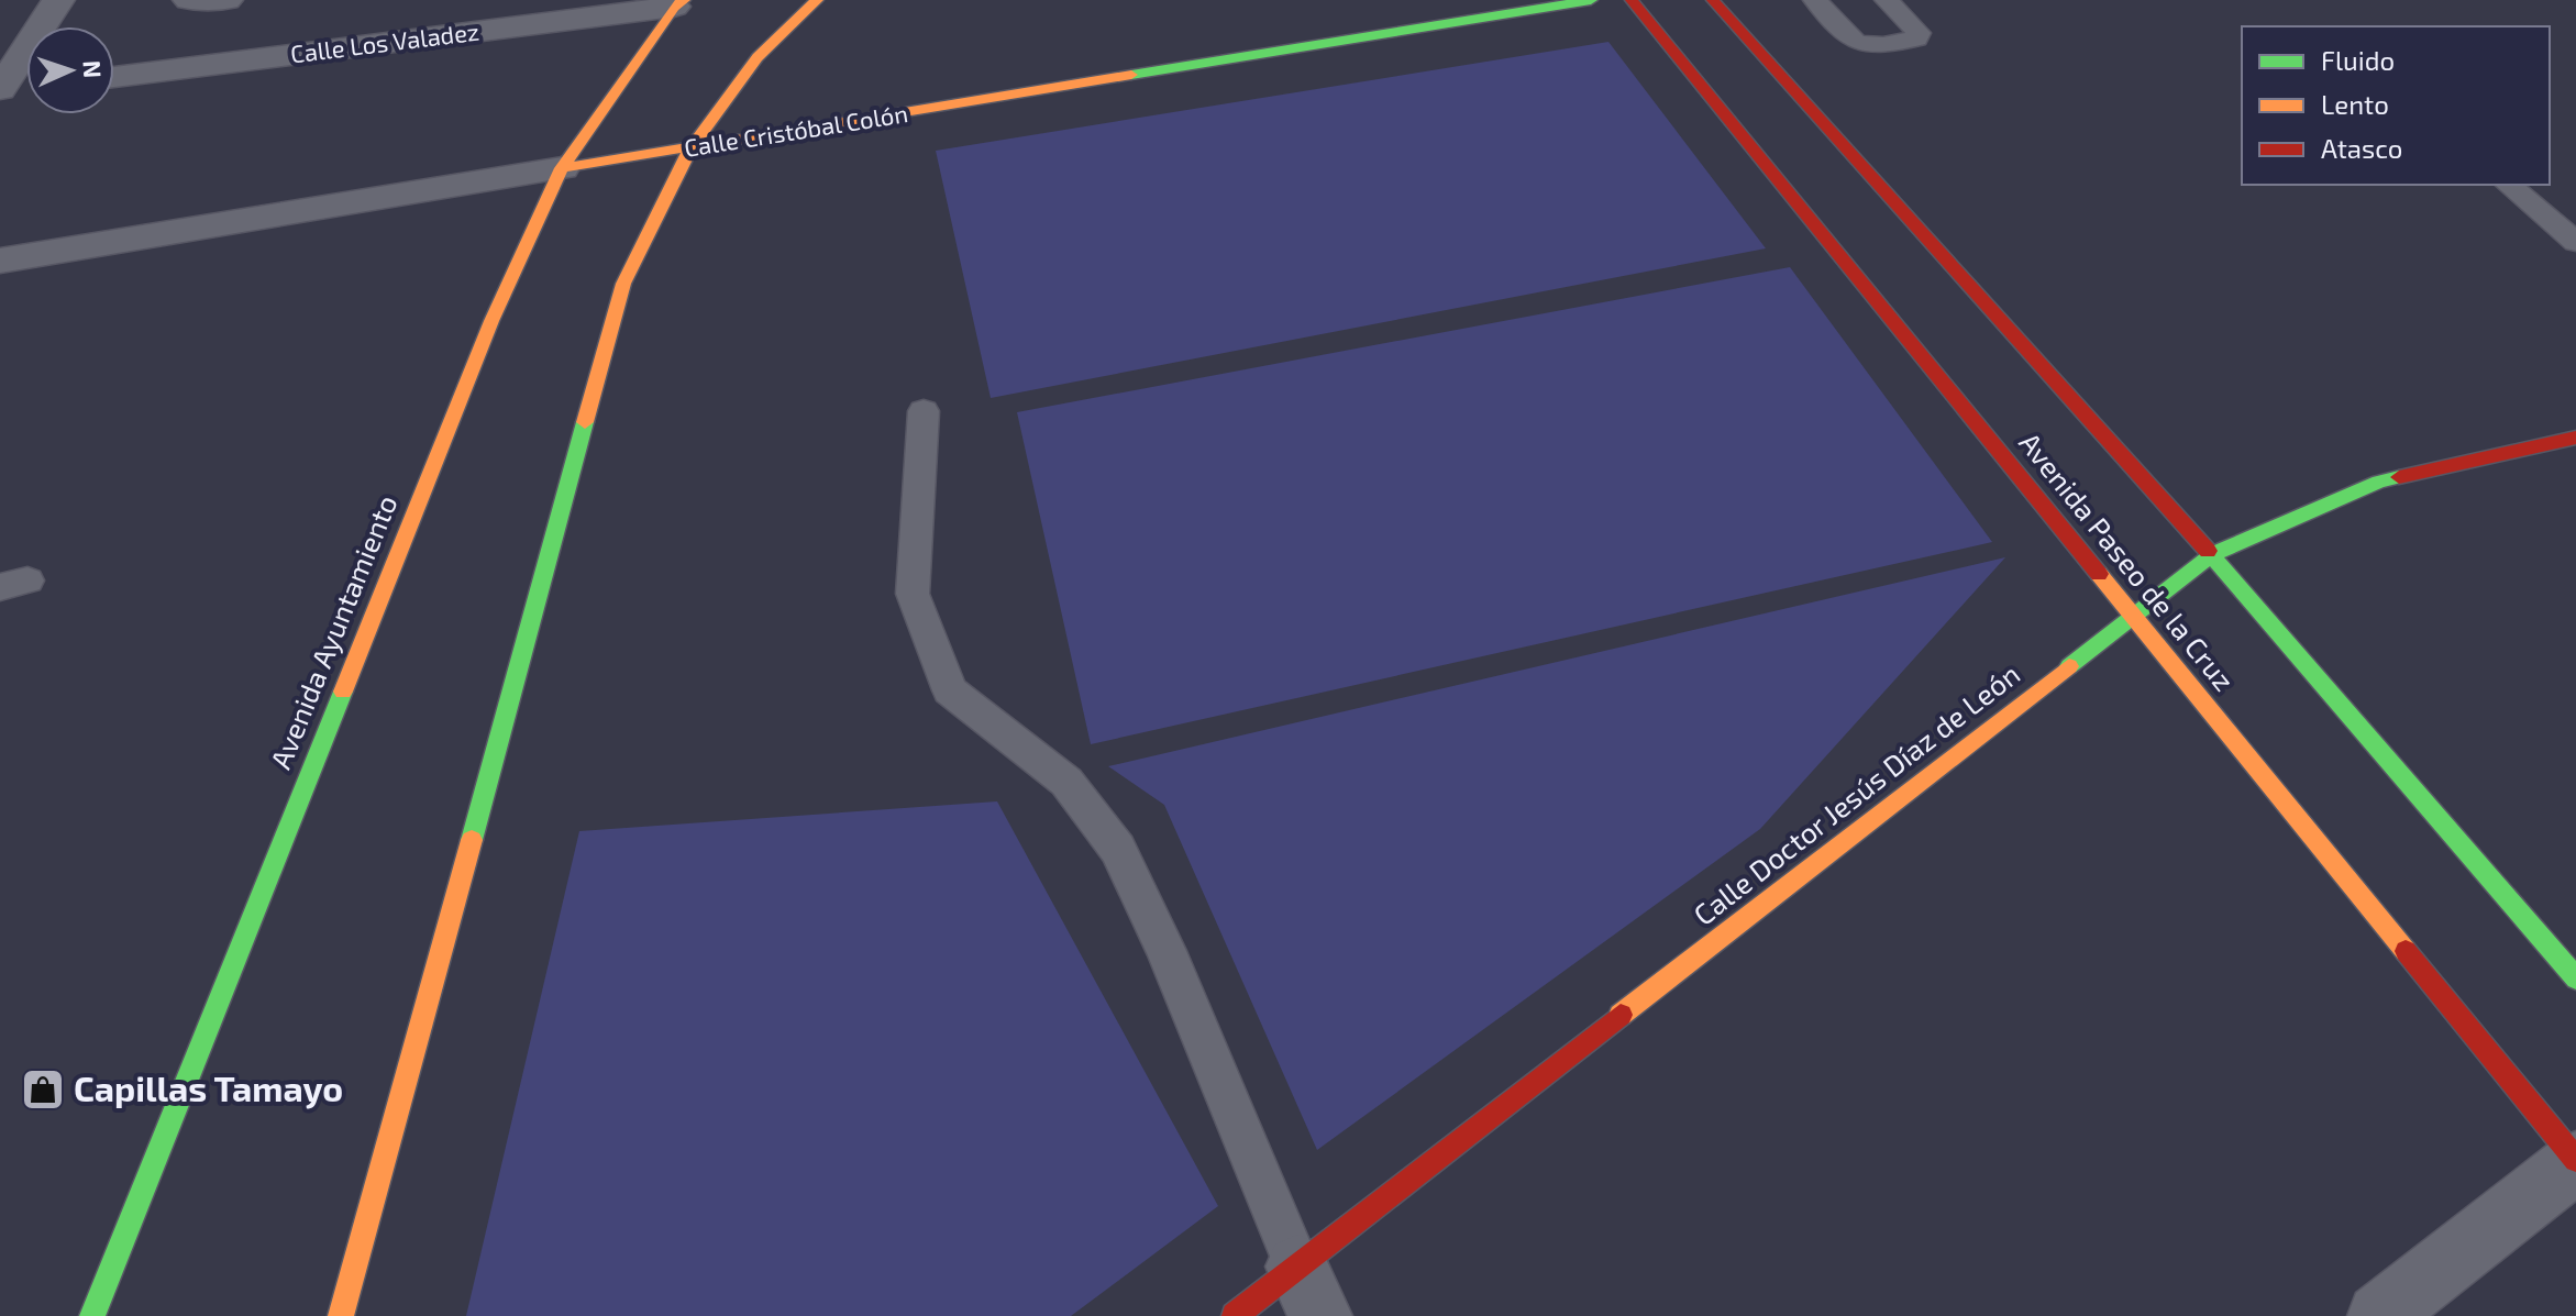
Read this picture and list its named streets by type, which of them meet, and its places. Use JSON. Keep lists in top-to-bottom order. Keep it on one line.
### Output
{"streets":{"main road":["Calle Cristóbal Colón","Avenida Paseo de la Cruz","Avenida Ayuntamiento","Calle Doctor Jesús Díaz de León"],"street":["Calle Los Valadez"]},"crossings":[["Calle Los Valadez","Avenida Ayuntamiento"],["Calle Cristóbal Colón","Avenida Ayuntamiento"],["Avenida Paseo de la Cruz","Calle Doctor Jesús Díaz de León"]],"places":{"shop":["Capillas Tamayo"]},"legend":["Fluido","Lento","Atasco"],"north":"right"}
